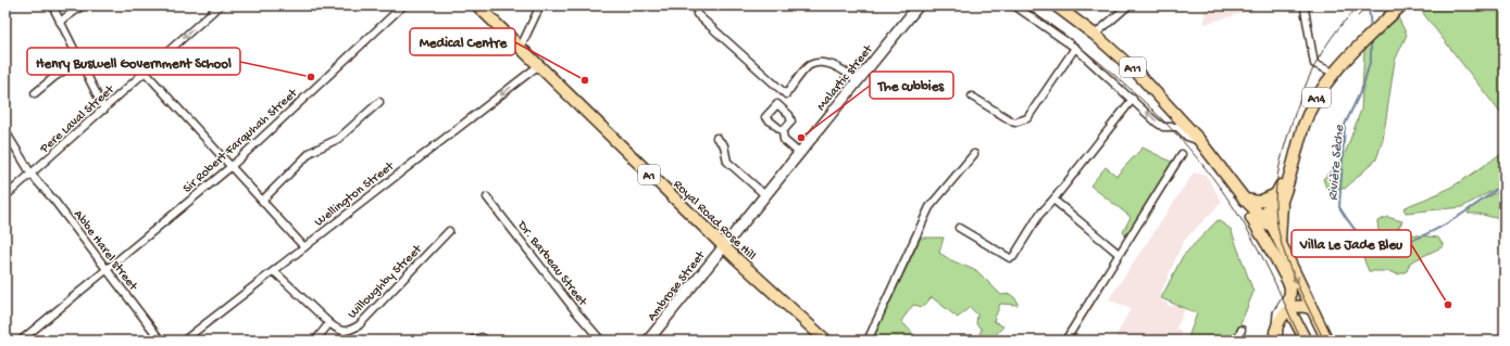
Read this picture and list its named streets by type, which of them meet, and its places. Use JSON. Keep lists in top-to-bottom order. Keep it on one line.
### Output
{"streets":{"main road":["A11","A14","A1","Royal Road Rose Hill"],"street":["Malartic street","Pere Laval Street","Sir Robert Farquhah Street","Wellington Street","Abbe Harel street","Dr. Barbeau Street","Willoughby Street","Ambrose Street"]},"crossings":[["A11","A14"],["Malartic street","Royal Road Rose Hill"],["Malartic street","Ambrose Street"],["Pere Laval Street","Abbe Harel street"],["Sir Robert Farquhah Street","Abbe Harel street"],["Wellington Street","Royal Road Rose Hill"],["Wellington Street","Willoughby Street"],["Royal Road Rose Hill","Ambrose Street"]],"one_way":["Wellington Street"],"water":["Rivière Sèche"],"places":["Henry Buswell Government School","Medical Centre","The cubbies","Villa Le Jade Bleu"]}
